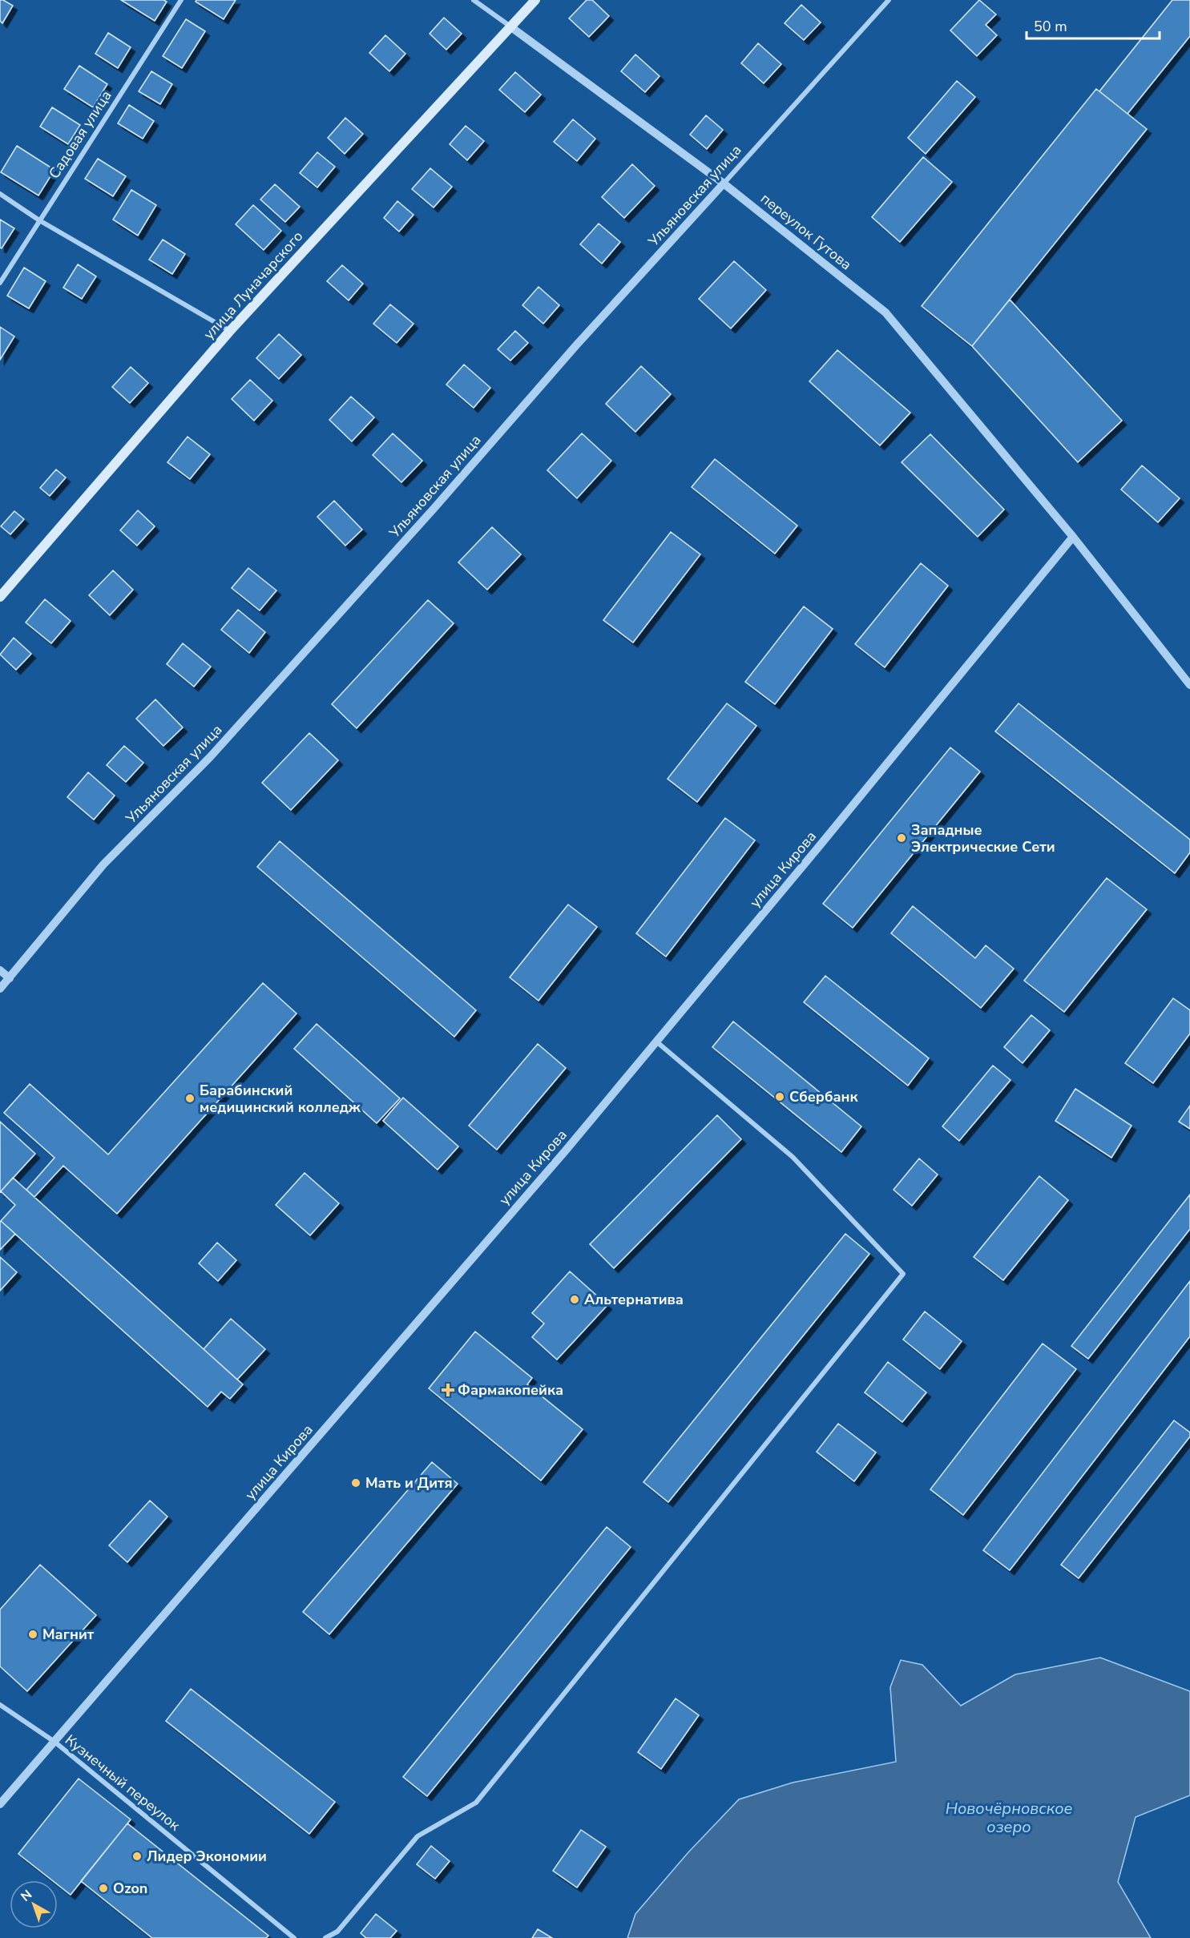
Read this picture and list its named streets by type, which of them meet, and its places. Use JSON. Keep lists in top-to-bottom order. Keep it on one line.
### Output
{"streets":{"main road":["улица Луначарского"],"street":["Садовая улица","Ульяновская улица","переулок Гутова","улица Кирова","Кузнечный переулок"]},"crossings":[["Ульяновская улица","переулок Гутова"],["переулок Гутова","улица Луначарского"],["переулок Гутова","улица Кирова"],["улица Кирова","Кузнечный переулок"]],"water":["Новочёрновское озеро"],"places":{"other":["Западные Электрические Сети","Сбербанк","Барабинский медицинский колледж","Альтернатива","Мать и Дитя","Магнит","Лидер Экономии","Ozon"],"health":["Фармакопейка"]},"scale_bar":"50 m","north":"top left"}
